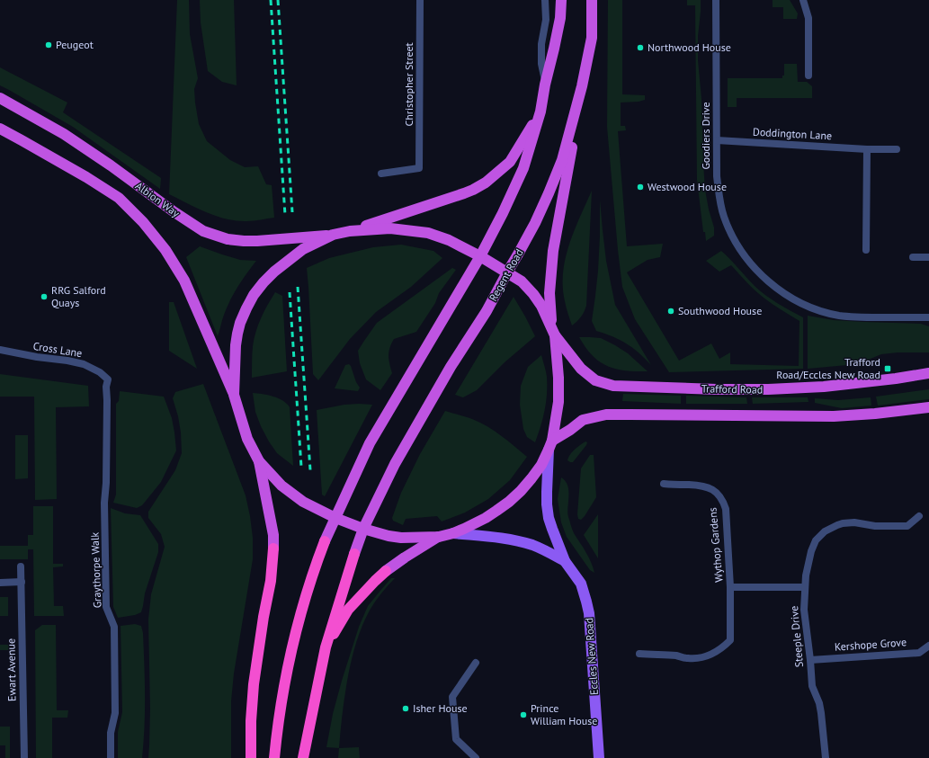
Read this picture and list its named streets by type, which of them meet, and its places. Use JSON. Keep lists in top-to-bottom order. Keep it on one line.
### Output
{"streets":{"highway":["Albion Way","Regent Road","Trafford Road"],"main road":["Eccles New Road"],"street":["Christopher Street","Doddington Lane","Goodiers Drive","Cross Lane","Wythop Gardens","Graythorpe Walk","Steeple Drive","Kershope Grove","Ewart Avenue"]},"crossings":[["Doddington Lane","Goodiers Drive"],["Cross Lane","Graythorpe Walk"],["Wythop Gardens","Steeple Drive"],["Steeple Drive","Kershope Grove"]],"places":{"other":["Peugeot","Northwood House","Westwood House","RRG Salford Quays","Southwood House","Isher House","Prince William House"],"transit":["Trafford Road/Eccles New Road"]}}
